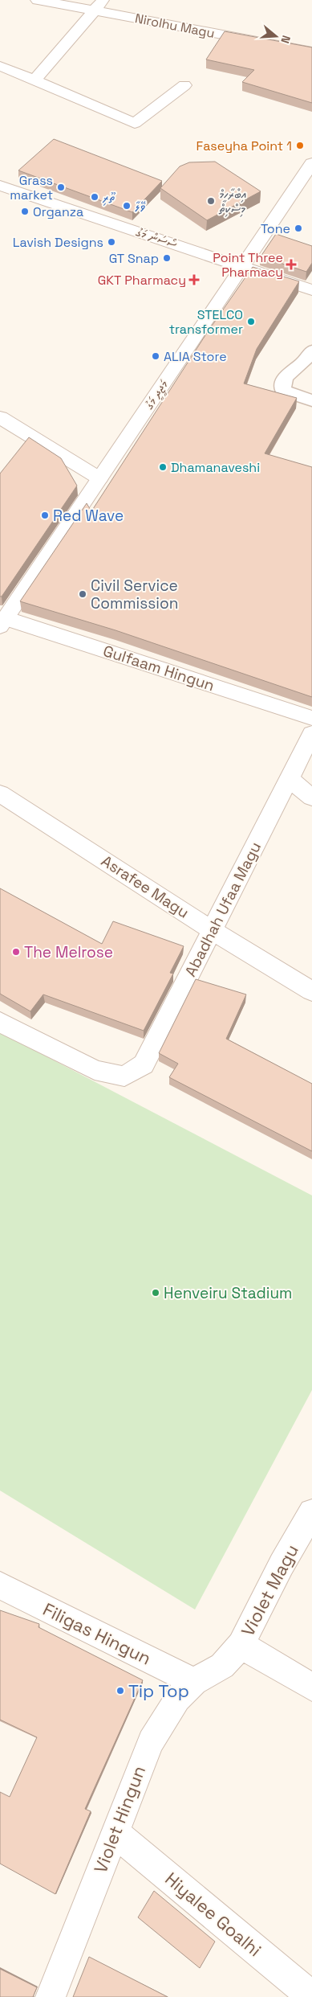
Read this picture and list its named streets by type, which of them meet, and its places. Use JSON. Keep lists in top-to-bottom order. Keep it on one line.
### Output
{"streets":{"street":["Nirolhu Magu","ސޯސަން މަގު","މަޖީދީ މަގު","Gulfaam Hingun","Asrafee Magu","Abadhah Ufaa Magu","Violet Magu","Filigas Hingun","Violet Hingun","Hiyalee Goalhi"]},"crossings":[["ސޯސަން މަގު","މަޖީދީ މަގު"],["މަޖީދީ މަގު","Gulfaam Hingun"],["Asrafee Magu","Abadhah Ufaa Magu"],["Violet Magu","Violet Hingun"],["Filigas Hingun","Violet Hingun"],["Violet Hingun","Hiyalee Goalhi"]],"places":{"other":["Faseyha Point 1","Grass market","ތޫރި","އިބްރާހީމް މިސްކިތް","ވޭލާ","Organza","Tone","Lavish Designs","GT Snap","STELCO transformer","ALIA Store","Dhamanaveshi","Red Wave","Civil Service Commission","The Melrose","Henveiru Stadium","Tip Top"],"health":["Point Three Pharmacy","GKT Pharmacy"]},"north":"right"}
